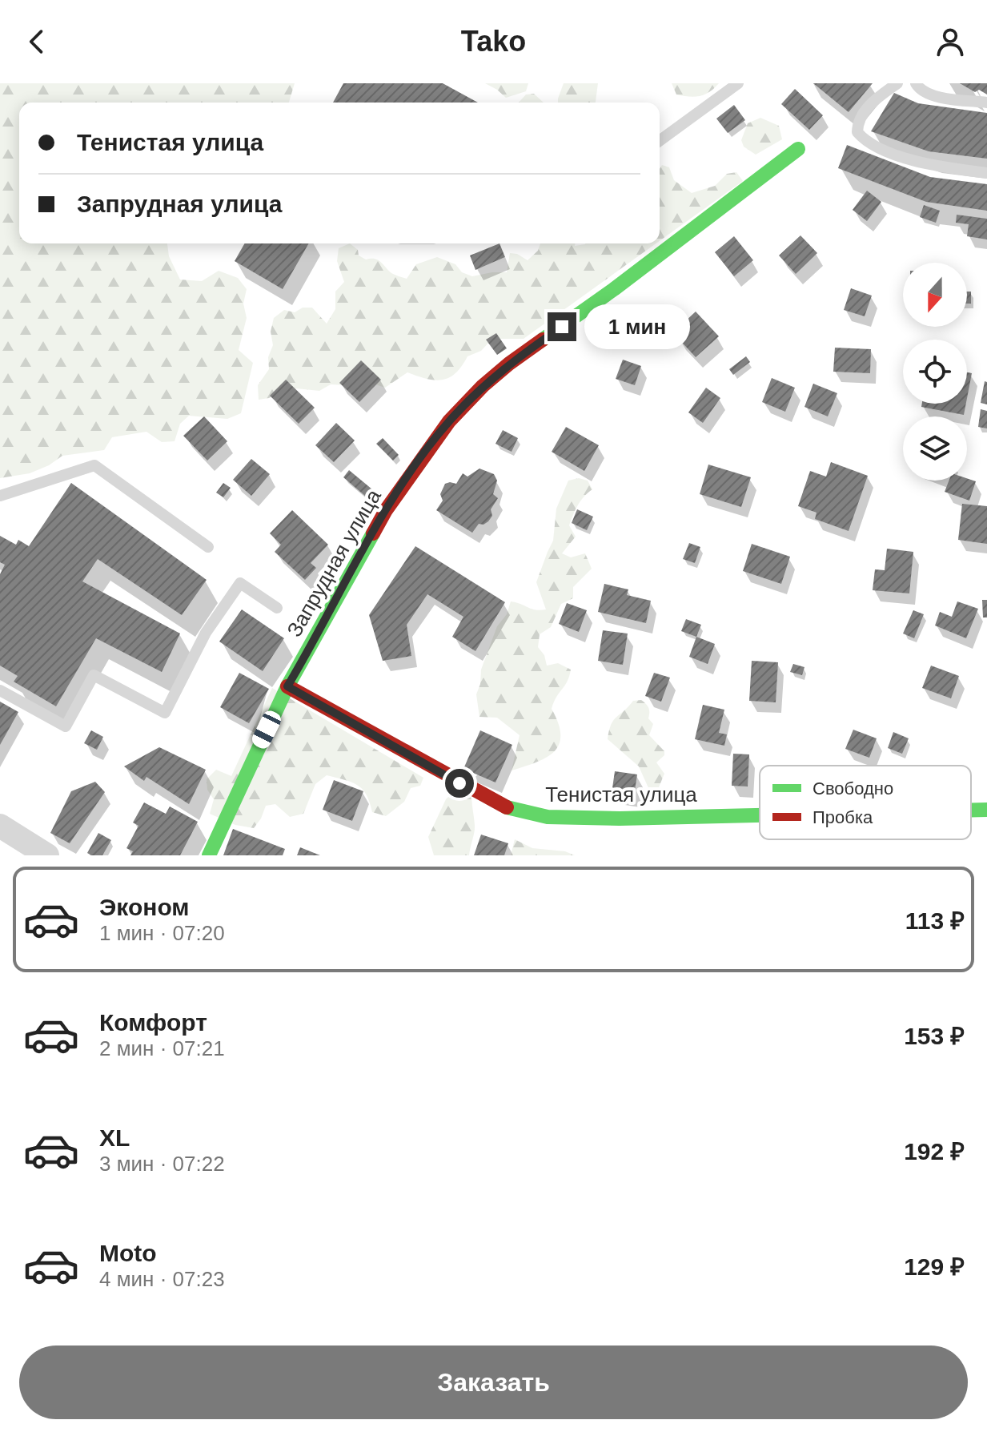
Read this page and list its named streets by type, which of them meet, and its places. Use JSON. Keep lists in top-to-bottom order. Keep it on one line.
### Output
{"streets":{"street":["Запрудная улица","Тенистая улица"]},"crossings":[["Запрудная улица","Тенистая улица"]],"legend":["Свободно","Пробка"],"north":"bottom","page":{"header":"Tako","banner":["Тенистая улица","Запрудная улица"],"bubble":"1 мин","list":[{"name":"Эконом","note":"1 мин · 07:20","value":"113 ₽"},{"name":"Комфорт","note":"2 мин · 07:21","value":"153 ₽"},{"name":"XL","note":"3 мин · 07:22","value":"192 ₽"},{"name":"Moto","note":"4 мин · 07:23","value":"129 ₽"}],"buttons":"Заказать"}}
